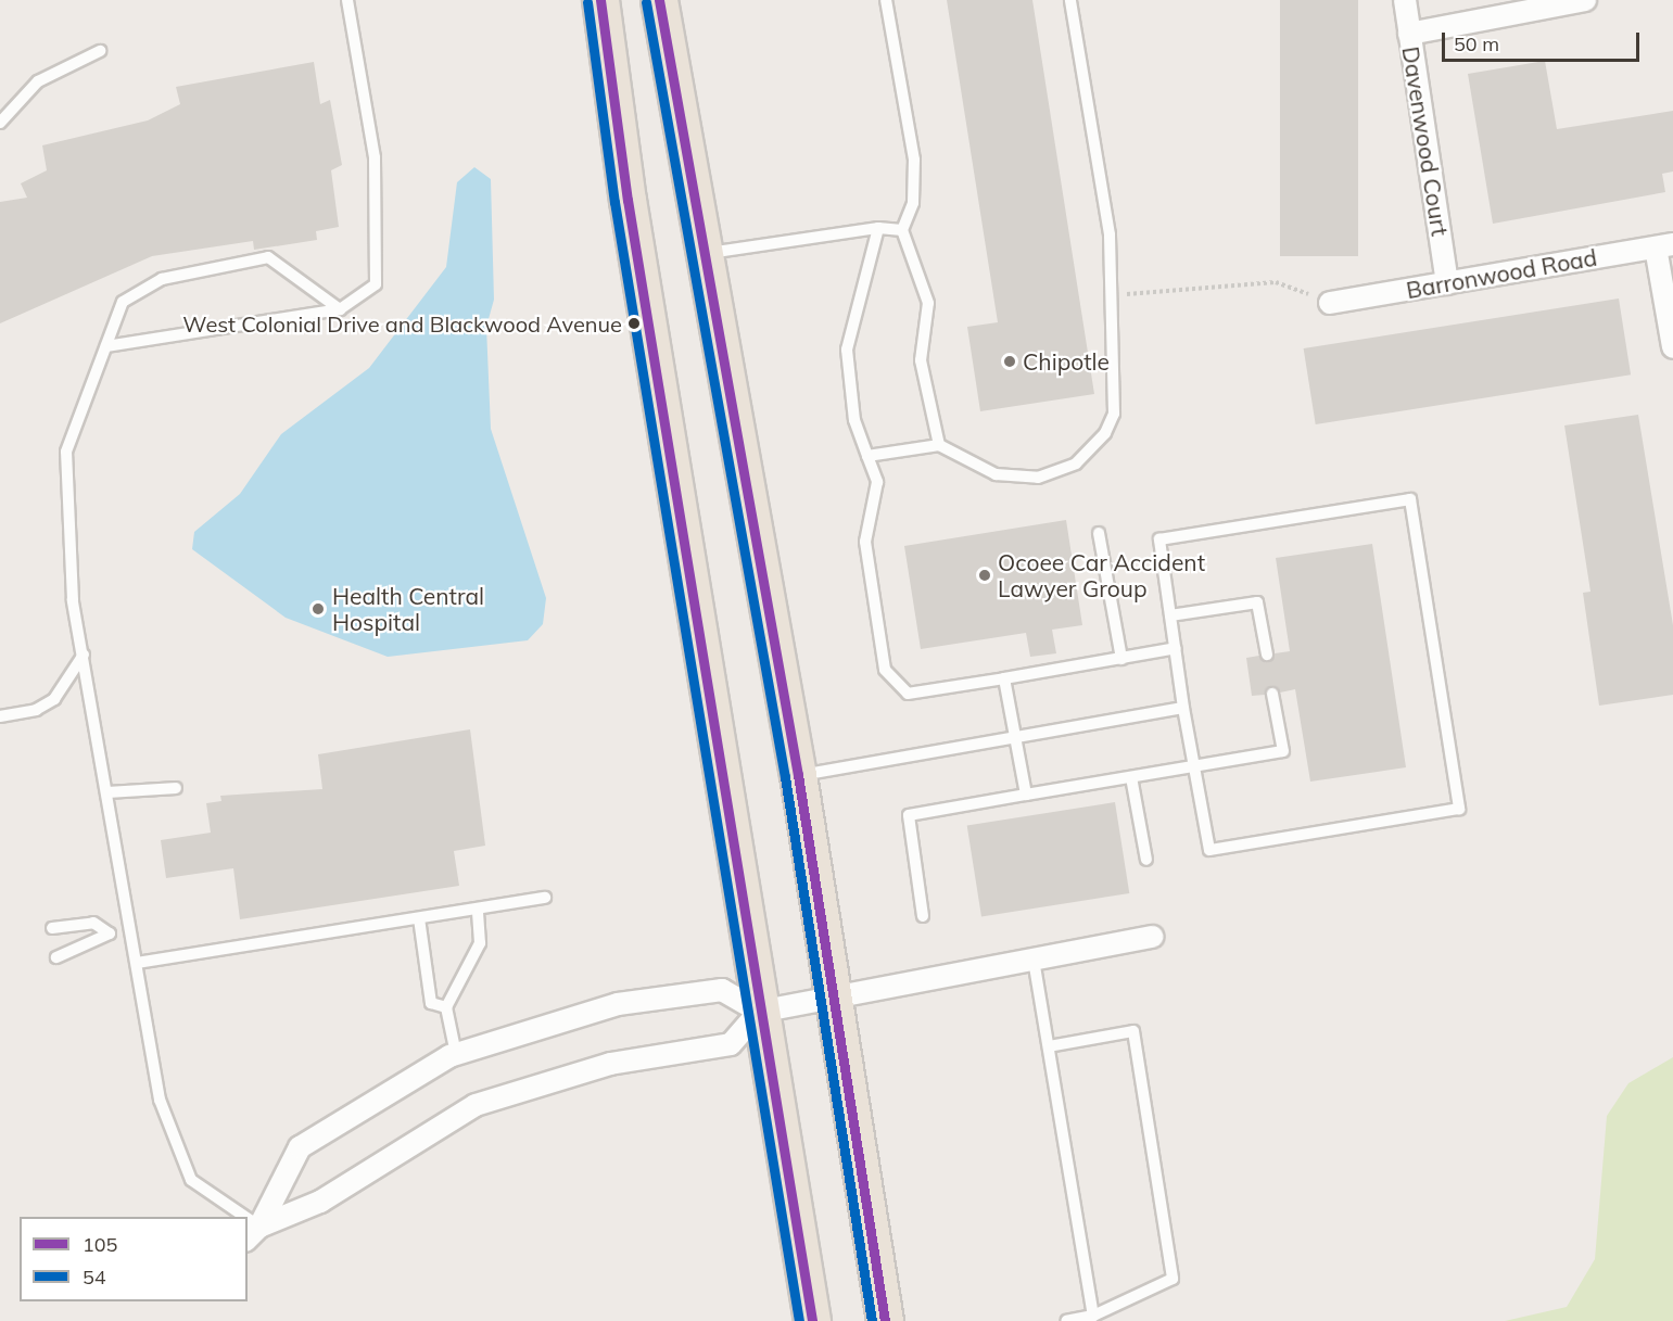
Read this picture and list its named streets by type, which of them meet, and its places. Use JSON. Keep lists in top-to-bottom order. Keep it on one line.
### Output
{"streets":{"street":["Davenwood Court","Barronwood Road"]},"crossings":[["Davenwood Court","Barronwood Road"]],"places":["West Colonial Drive and Blackwood Avenue","Chipotle","Ocoee Car Accident Lawyer Group","Health Central Hospital"],"lines":["transit line 105","transit line 54"],"legend":["105","54"],"scale_bar":"50 m"}
